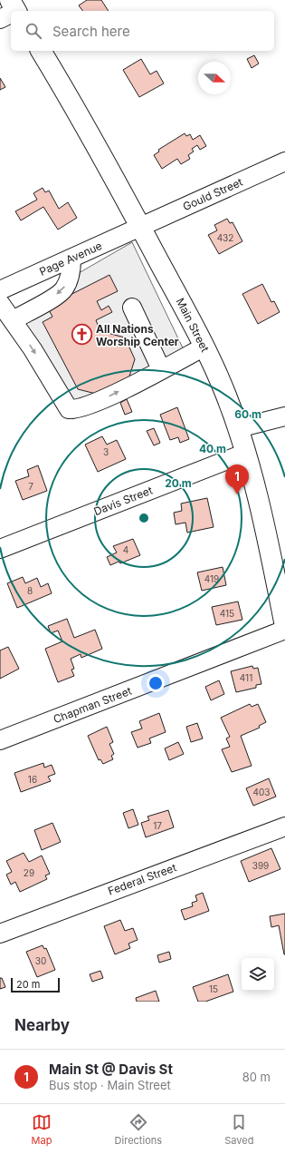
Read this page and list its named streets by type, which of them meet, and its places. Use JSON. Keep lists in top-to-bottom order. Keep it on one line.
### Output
{"streets":{"main road":["Main Street"],"street":["Gould Street","Page Avenue","Davis Street","Chapman Street","Federal Street"]},"crossings":[["Gould Street","Page Avenue"],["Gould Street","Main Street"],["Page Avenue","Main Street"],["Main Street","Davis Street"]],"places":{"church":["All Nations Worship Center"]},"house_numbers":["432","3","7","4","419","8","415","411","16","403","17","399","29","30","15"],"scale_bar":"20 m","north":"right","page":{"search":"Search here","pins":"1","scale":"20 m","heading":"Nearby","list":[{"mark":"1","name":"Main St @ Davis St","note":"Bus stop · Main Street","value":"80 m"}],"nav":["Map","Directions","Saved"]},"rings":["60 m","40 m","20 m"]}
